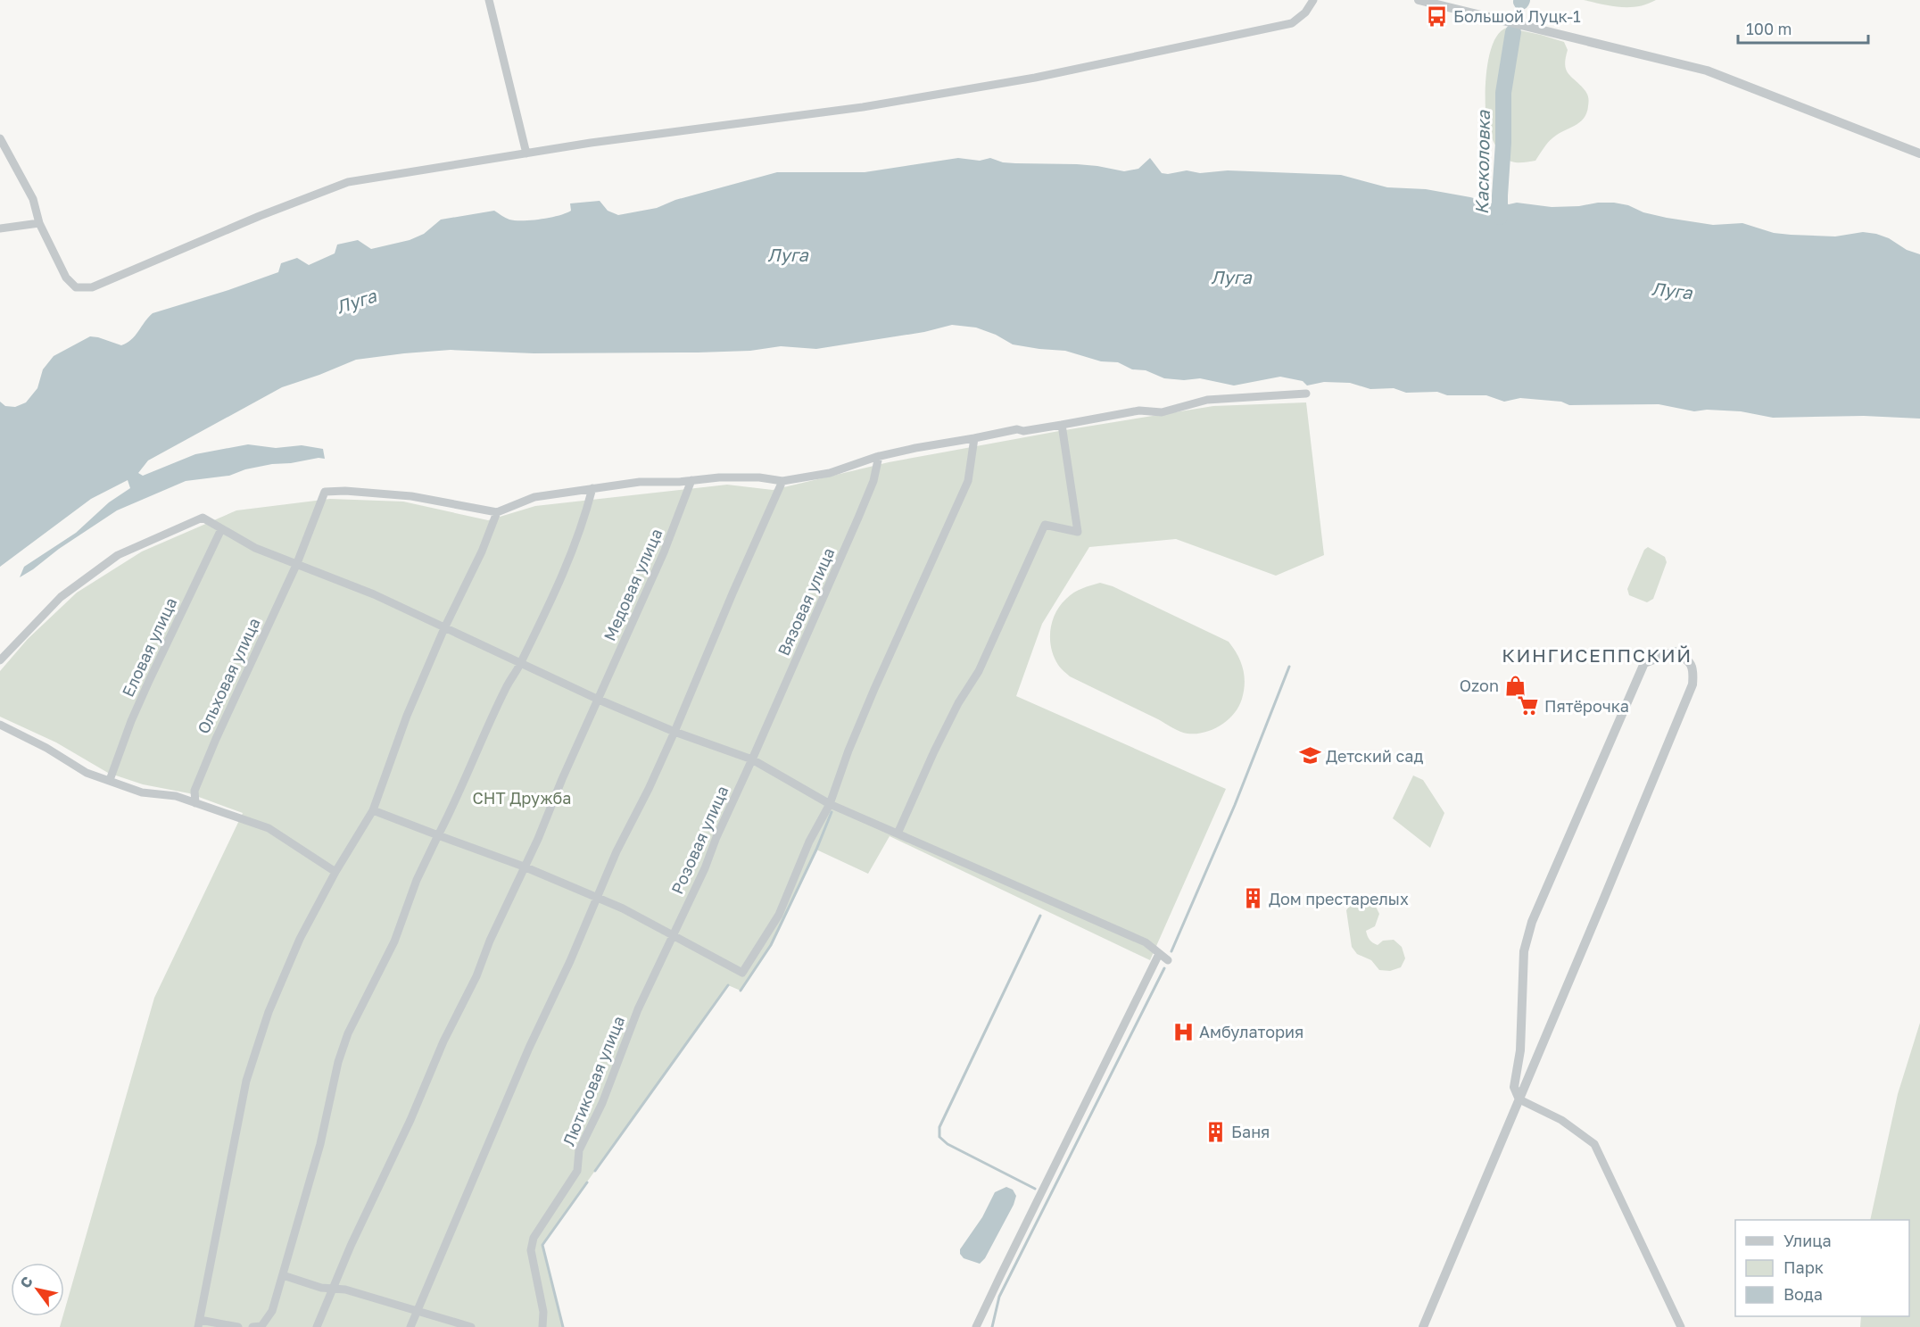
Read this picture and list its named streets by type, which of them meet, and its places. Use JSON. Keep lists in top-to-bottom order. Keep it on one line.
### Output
{"streets":{"street":["Медовая улица","Вязовая улица","Еловая улица","Ольховая улица","Розовая улица","Лютиковая улица"]},"crossings":[["Вязовая улица","Розовая улица"],["Розовая улица","Лютиковая улица"]],"districts":["КИНГИСЕППСКИЙ"],"water":["Касколовка","Луга"],"parks":["СНТ Дружба"],"places":{"bus stop":["Большой Луцк-1"],"shop":["Ozon"],"supermarket":["Пятёрочка"],"school or university":["Детский сад"],"building":["Дом престарелых","Баня"],"hospital":["Амбулатория"]},"legend":["Улица","Парк","Вода"],"scale_bar":"100 m","north":"top left"}
